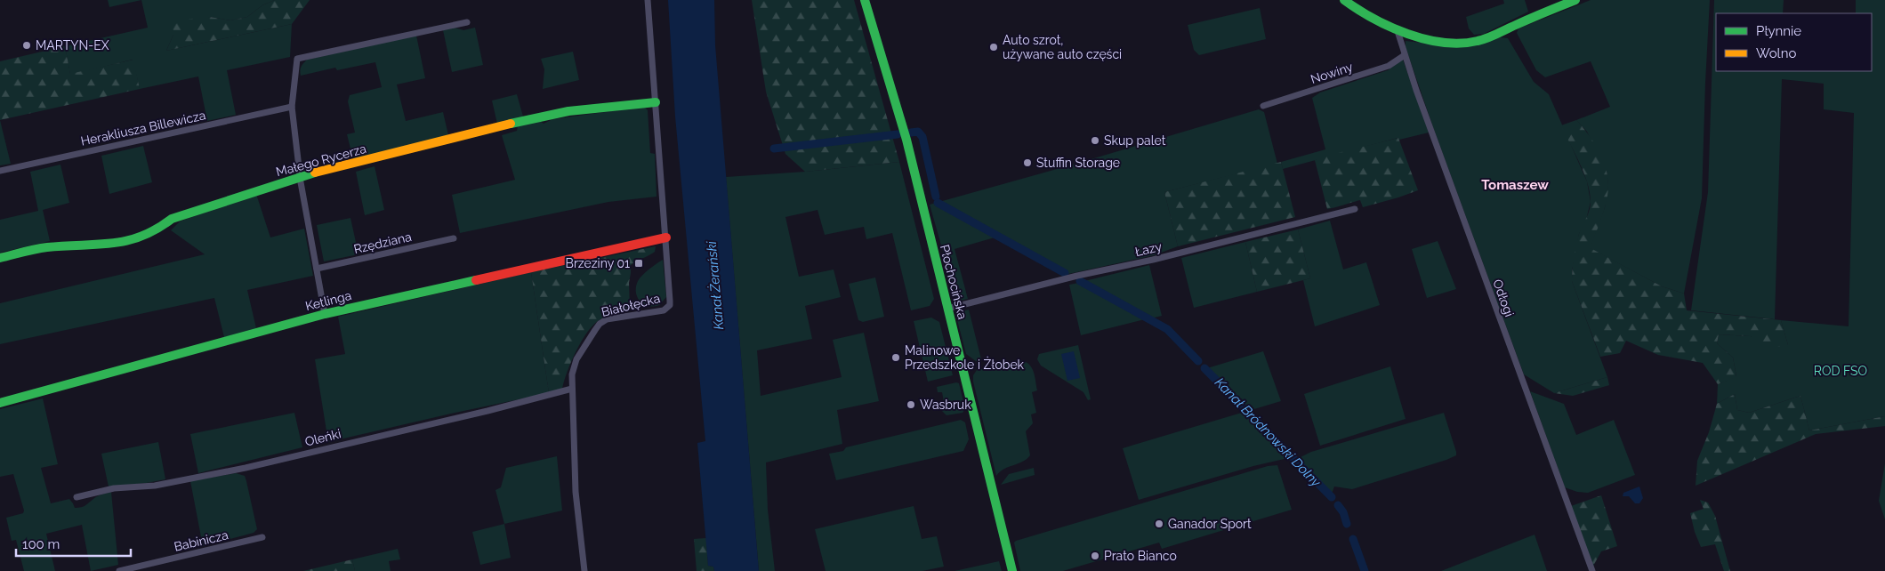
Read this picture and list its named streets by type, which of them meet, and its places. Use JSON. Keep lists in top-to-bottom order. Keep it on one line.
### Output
{"streets":{"street":["Nowiny","Herakliusza Billewicza","Małego Rycerza","Rzędziana","Łazy","Płochocińska","Odłogi","Ketlinga","Białołęcka","Oleńki","Babinicza"]},"crossings":[["Nowiny","Odłogi"],["Małego Rycerza","Białołęcka"],["Łazy","Płochocińska"],["Ketlinga","Białołęcka"],["Białołęcka","Oleńki"]],"districts":["Tomaszew"],"water":["Kanał Żerański","Kanał Bródnowski Dolny"],"parks":["ROD FSO"],"places":{"other":["MARTYN-EX","Auto szrot, używane auto części","Skup palet","Stuffin Storage","Malinowe Przedszkole i Żłobek","Wasbruk","Ganador Sport","Prato Bianco"],"transit":["Brzeziny 01"]},"legend":["Płynnie","Wolno"],"scale_bar":"100 m"}
